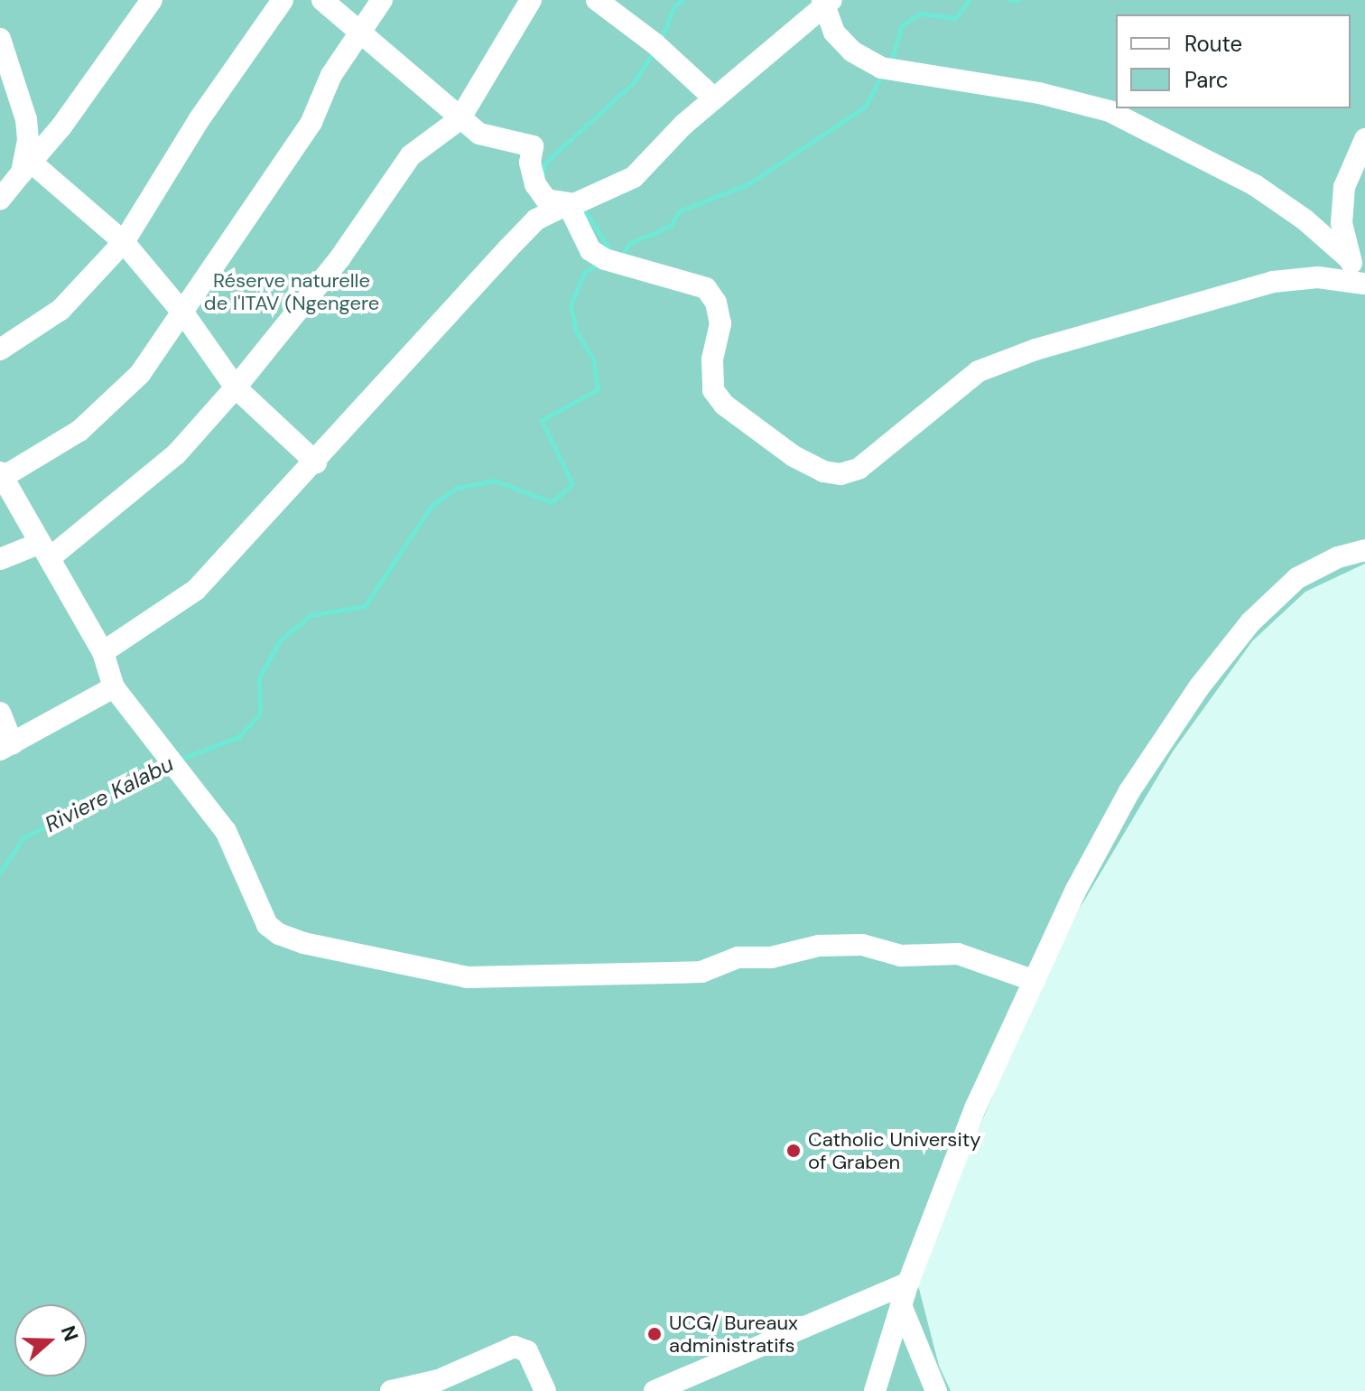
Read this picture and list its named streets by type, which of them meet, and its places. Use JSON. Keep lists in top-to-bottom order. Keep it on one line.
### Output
{"water":["Riviere Kalabu"],"parks":["Réserve naturelle de l'ITAV (Ngengere"],"places":["Catholic University of Graben","UCG/ Bureaux administratifs"],"legend":["Route","Parc"],"north":"right"}
